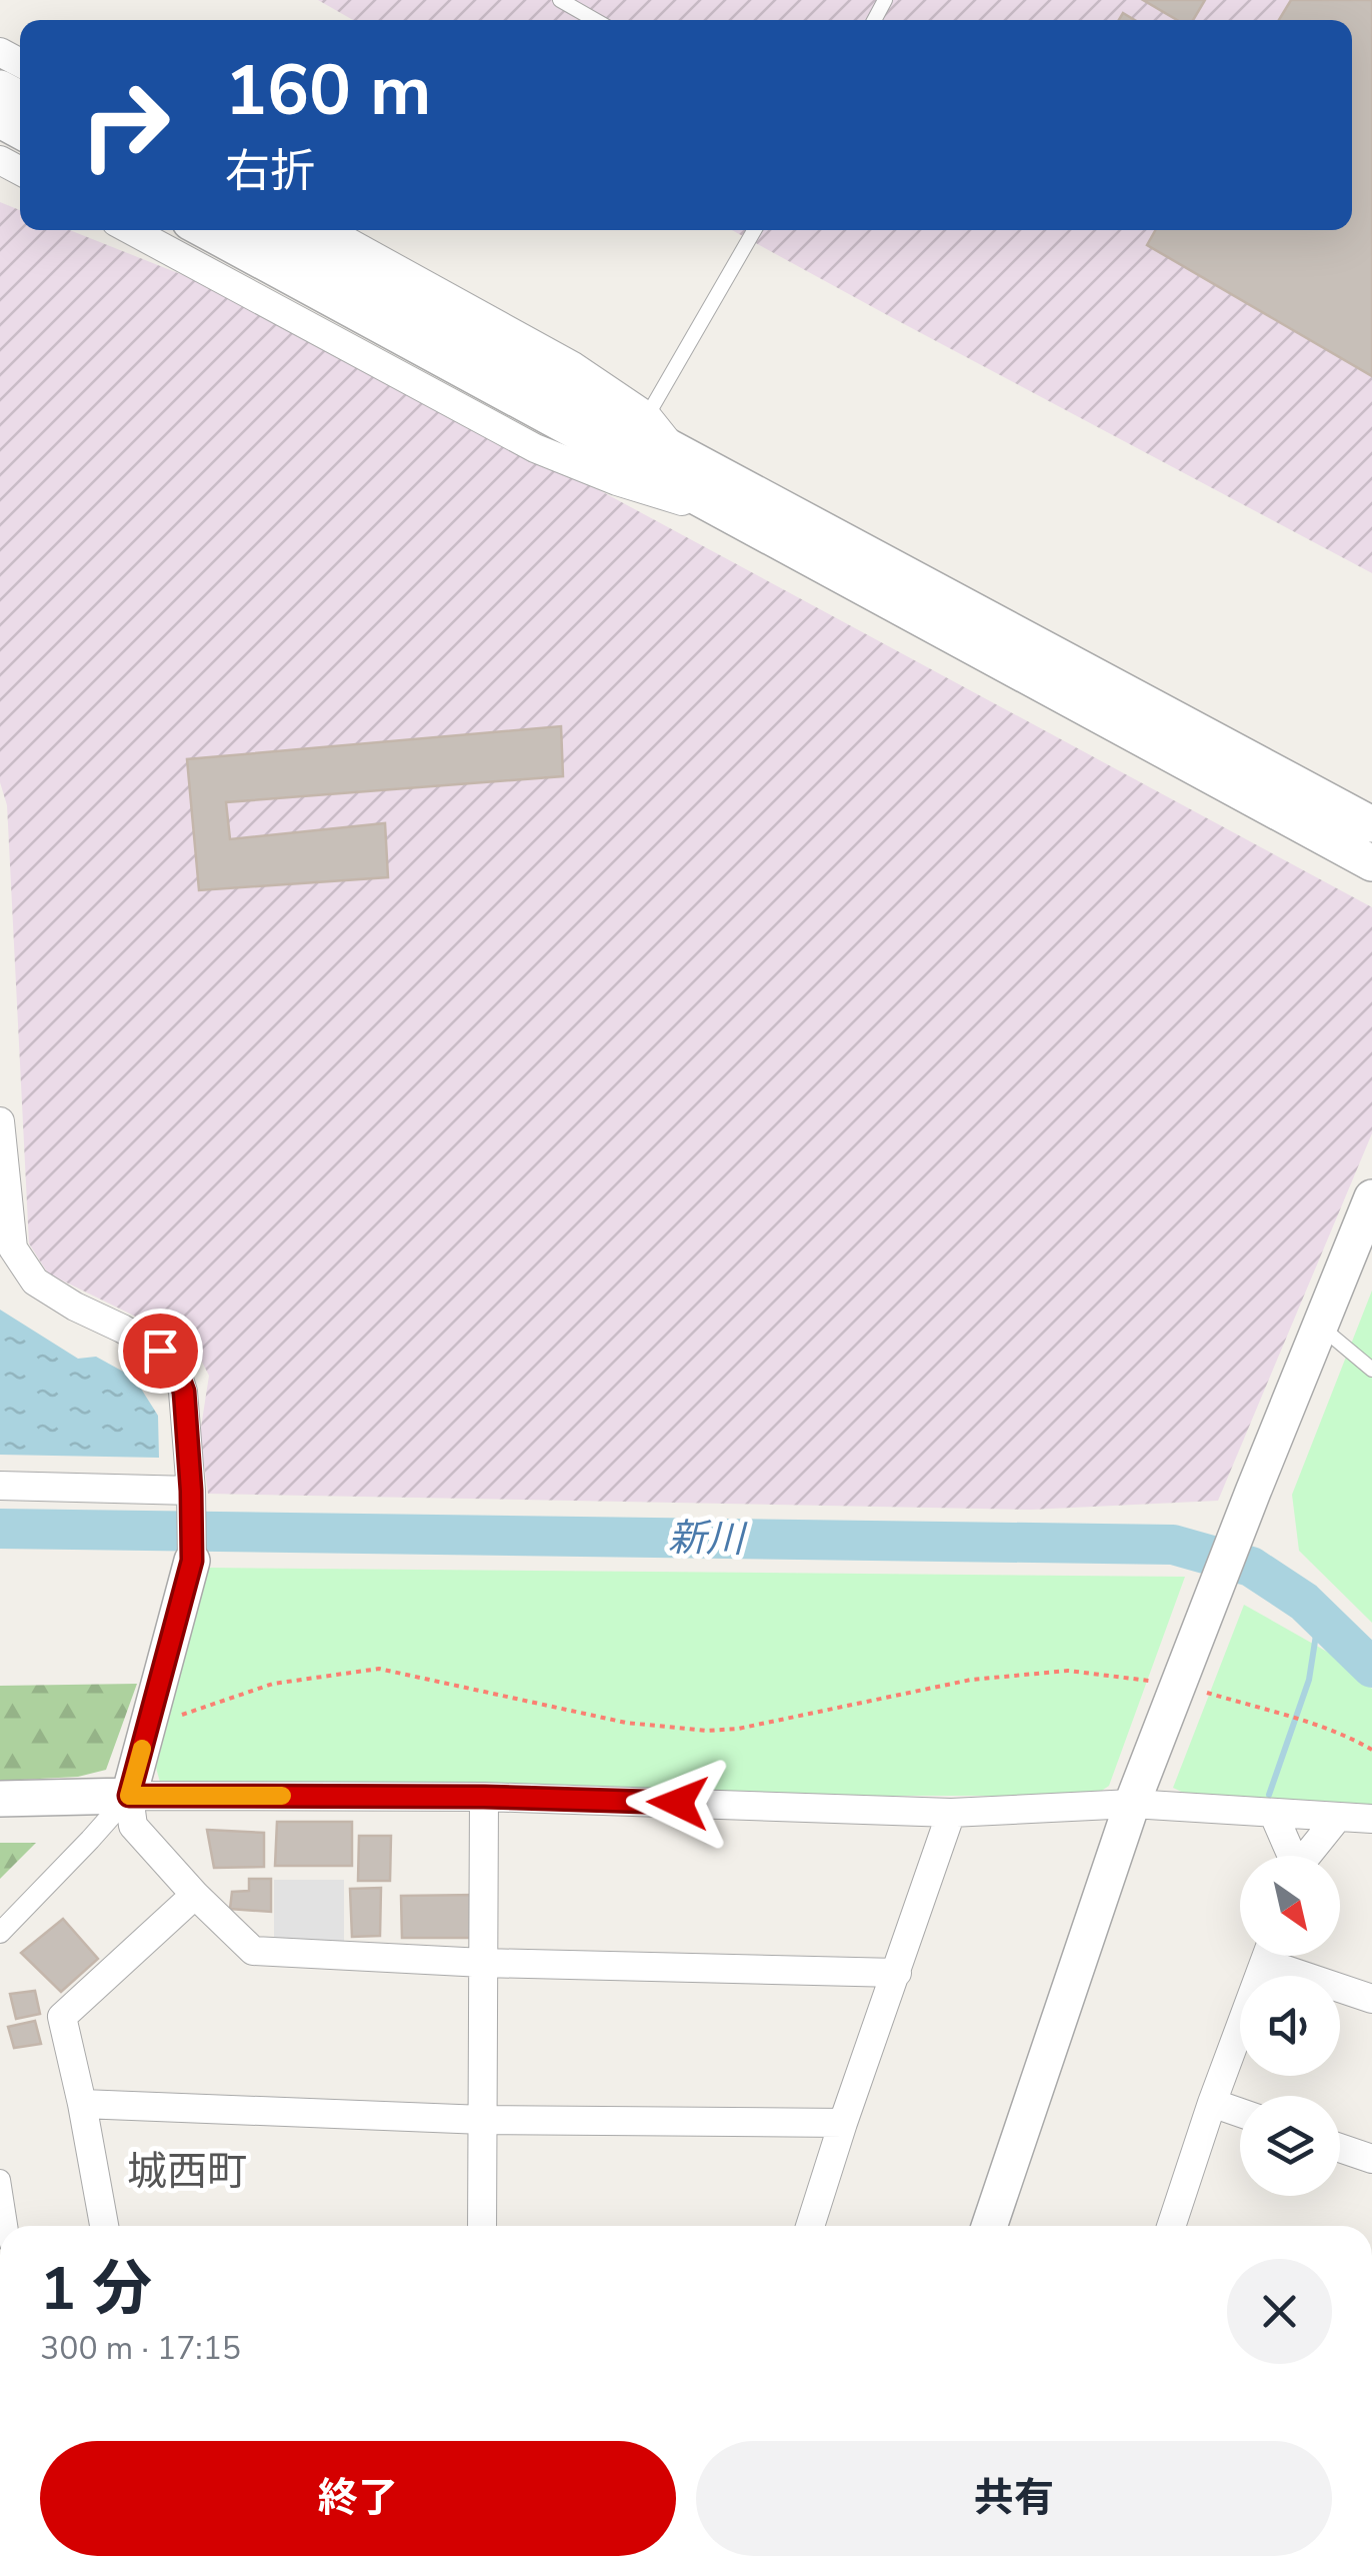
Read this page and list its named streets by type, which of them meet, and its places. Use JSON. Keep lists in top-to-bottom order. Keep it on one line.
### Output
{"districts":["城西町"],"water":["新川"],"north":"bottom right","page":{"turn":["160 m","右折"],"heading":["1 分","300 m · 17:15"],"buttons":["終了","共有"]}}
